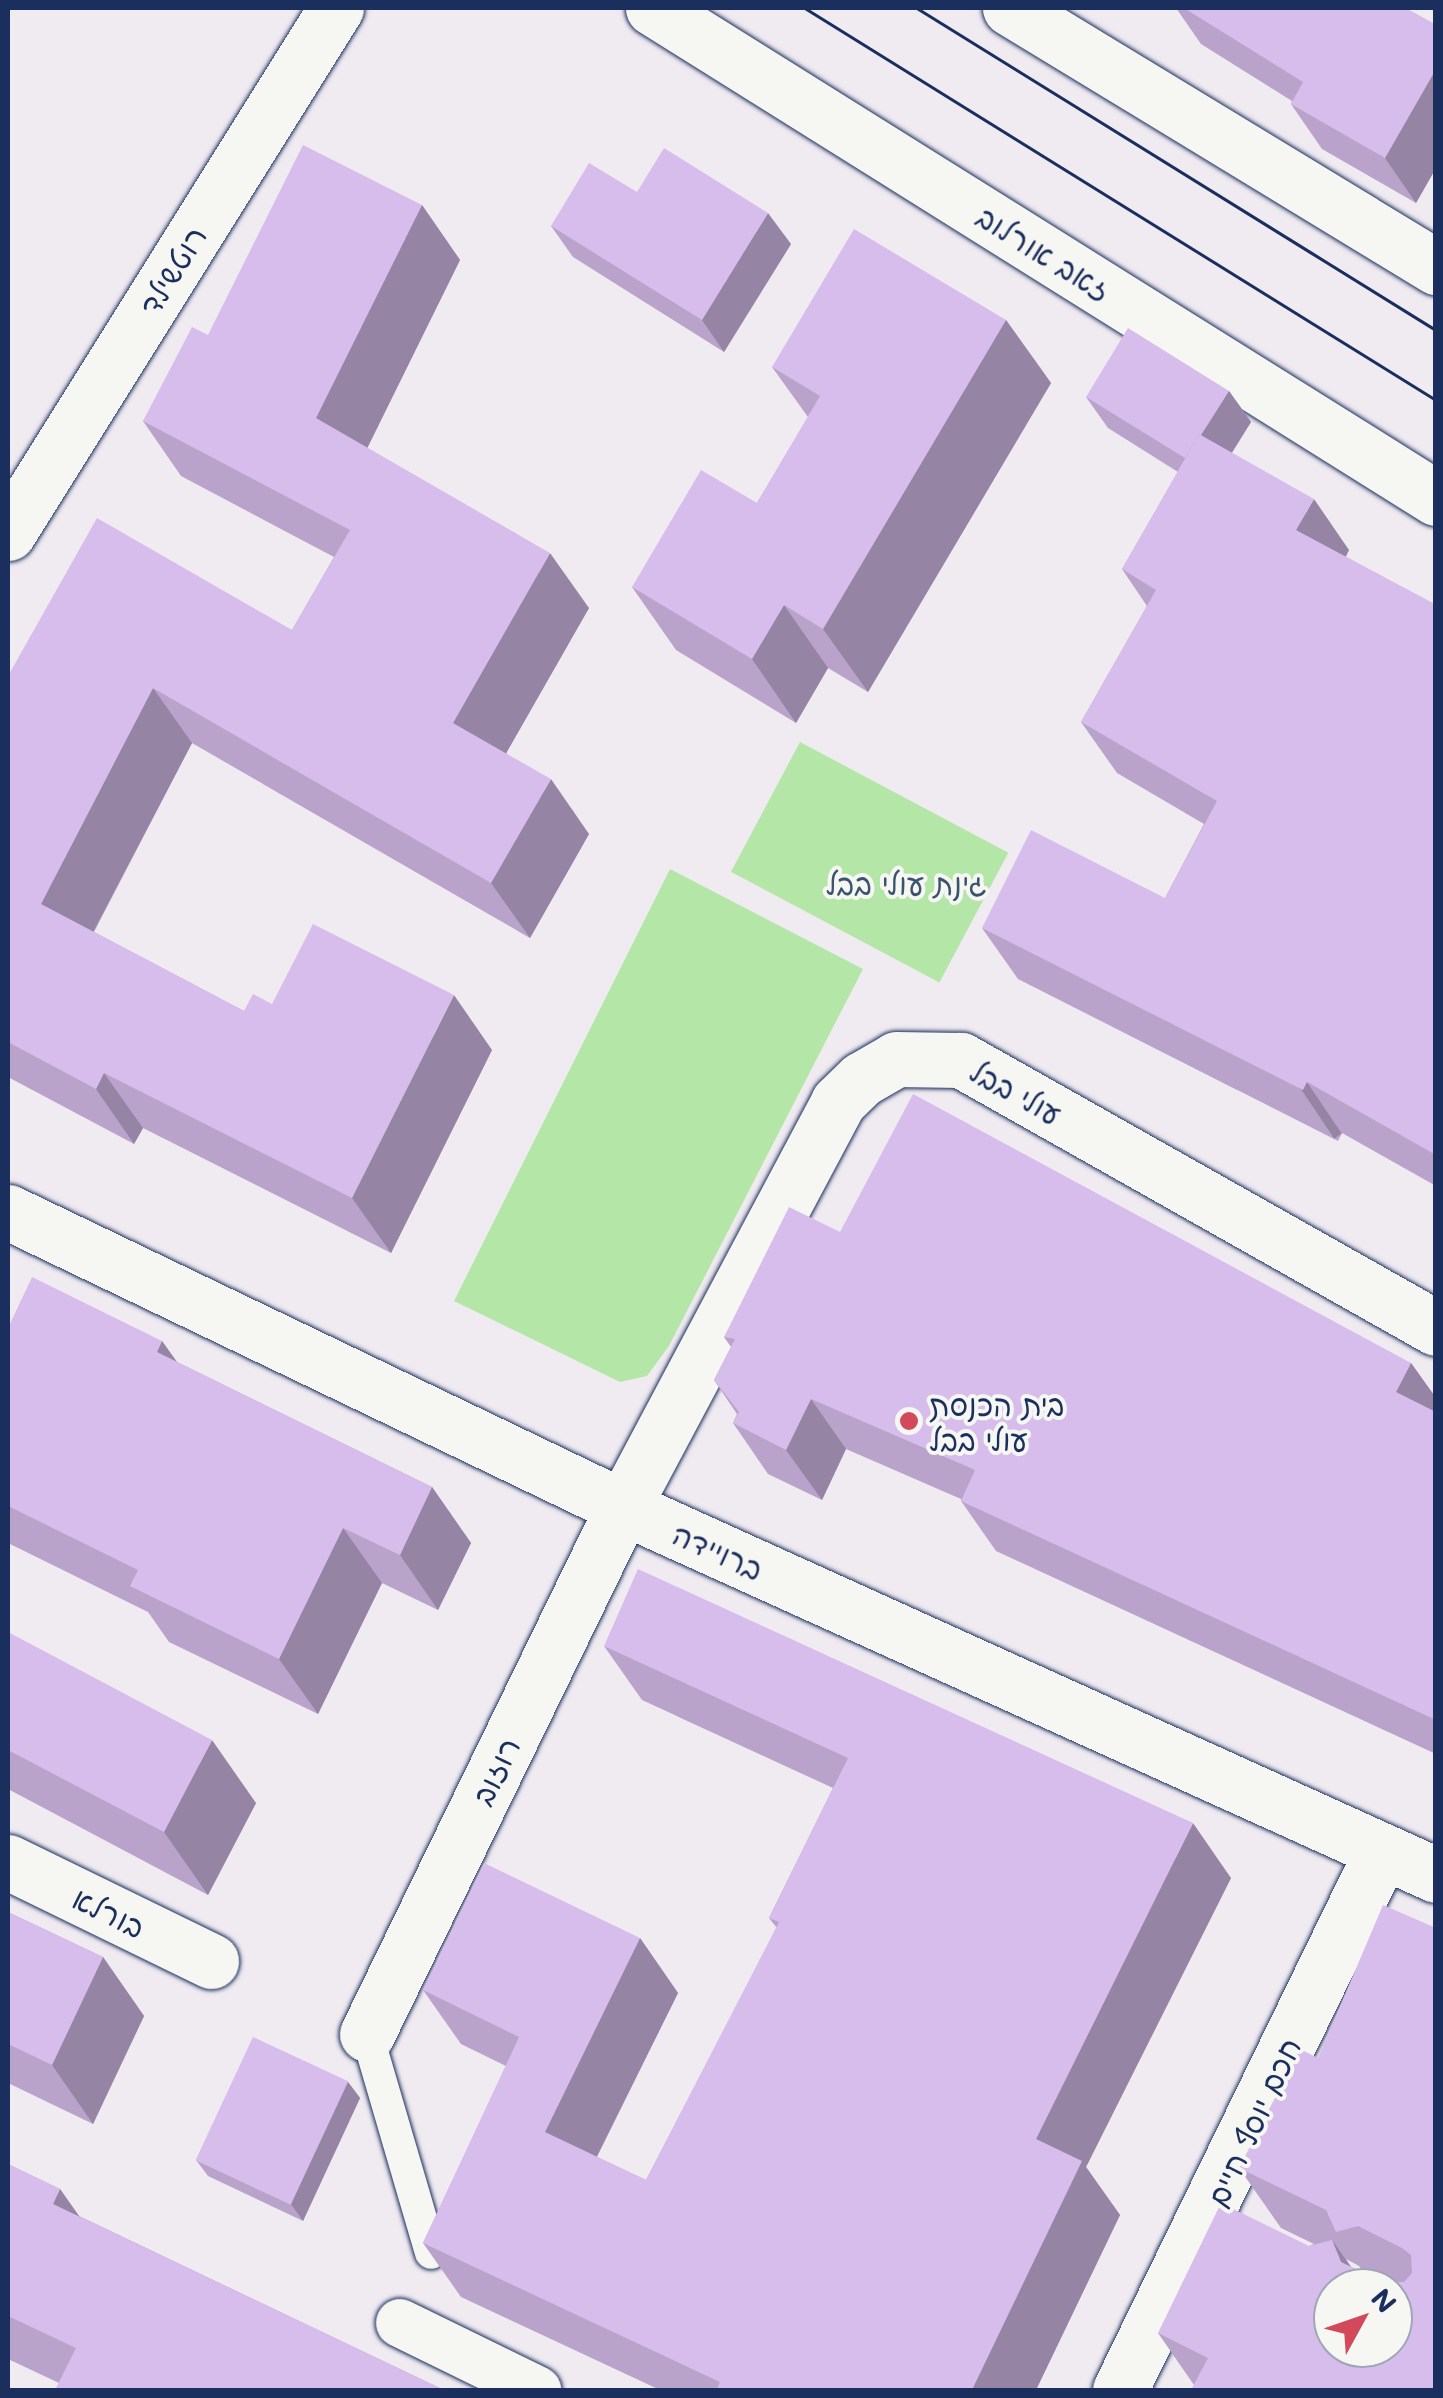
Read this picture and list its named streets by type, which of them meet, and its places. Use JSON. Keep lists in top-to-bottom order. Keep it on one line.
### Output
{"streets":{"street":["זאב אורלוב","רוטשילד","עולי בבל","ברויידה","רוזוב","בורלא","חכם יוסף חיים"]},"crossings":[["עולי בבל","ברויידה"],["עולי בבל","רוזוב"],["ברויידה","רוזוב"],["ברויידה","חכם יוסף חיים"]],"parks":["גינת עולי בבל"],"places":["בית הכנסת עולי בבל"],"north":"top right"}
